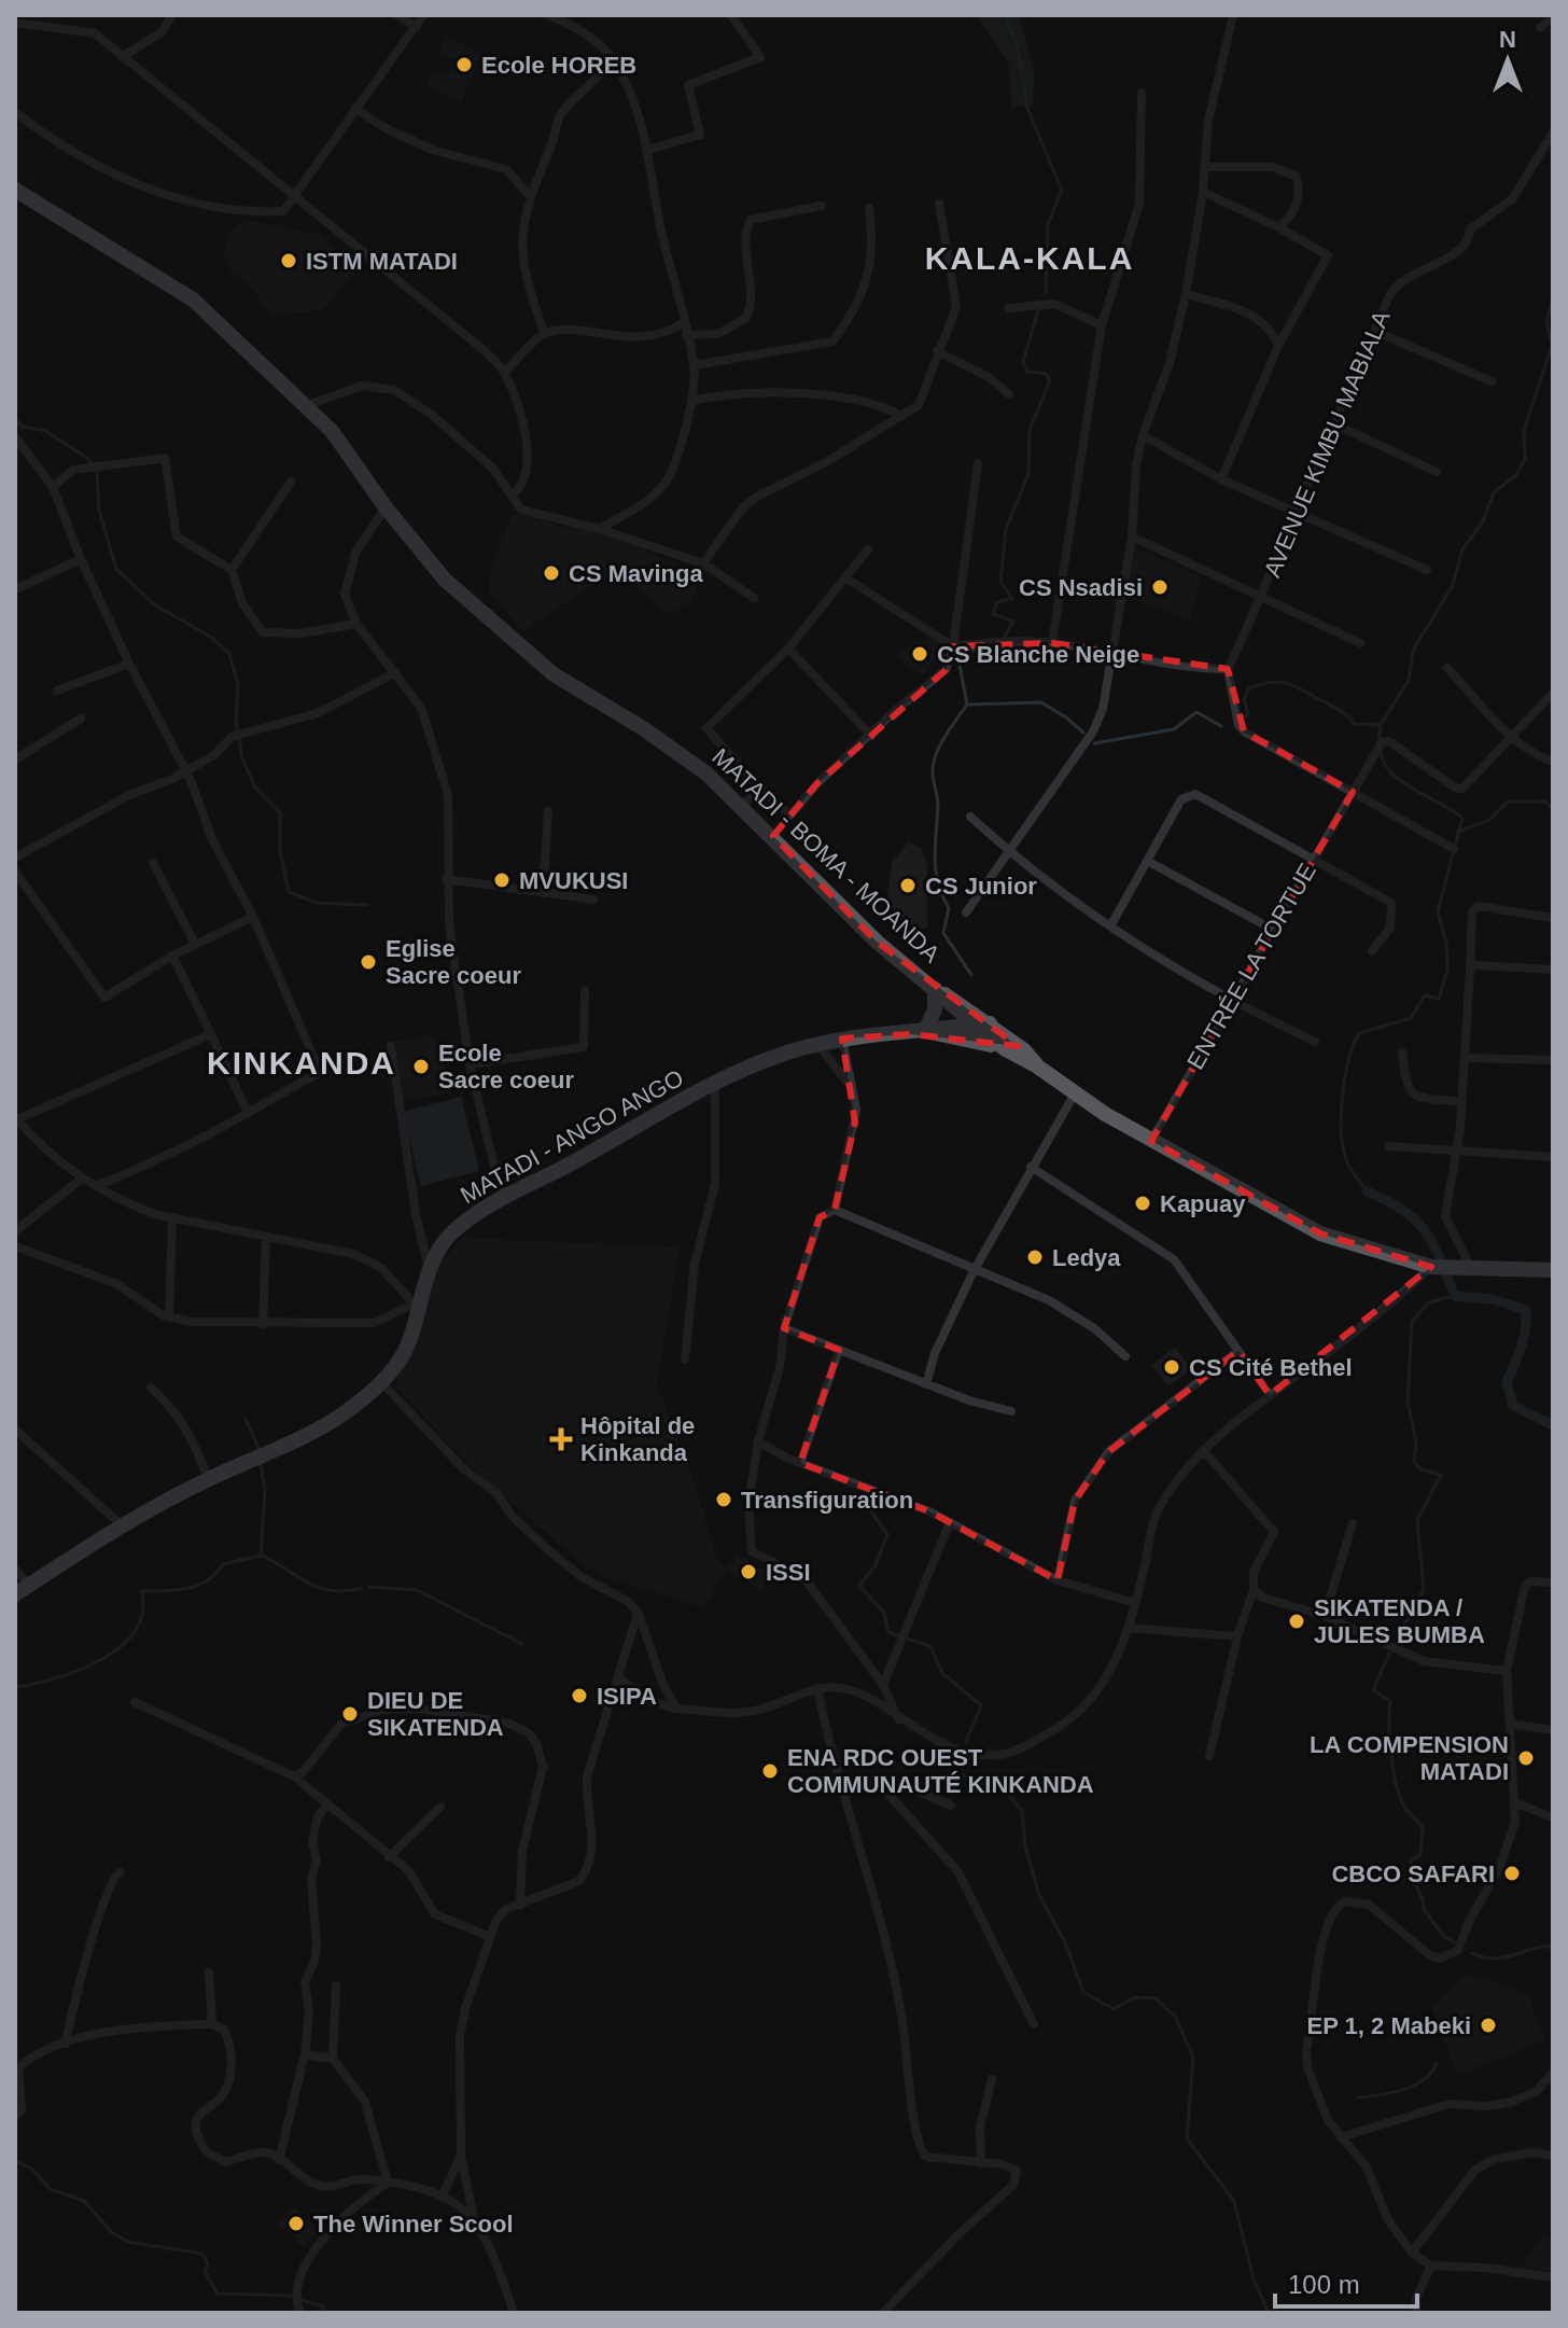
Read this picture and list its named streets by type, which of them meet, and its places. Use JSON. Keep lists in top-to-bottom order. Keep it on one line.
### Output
{"streets":{"highway":["MATADI - BOMA - MOANDA","MATADI - ANGO ANGO"],"street":["AVENUE KIMBU MABIALA","ENTRÉE LA TORTUE"]},"crossings":[["MATADI - BOMA - MOANDA","ENTRÉE LA TORTUE"],["MATADI - BOMA - MOANDA","MATADI - ANGO ANGO"]],"districts":["KALA-KALA","KINKANDA"],"places":{"other":["Ecole HOREB","ISTM MATADI","CS Mavinga","CS Nsadisi","CS Blanche Neige","MVUKUSI","CS Junior","Eglise Sacre coeur","Ecole Sacre coeur","Kapuay","Ledya","CS Cité Bethel","Transfiguration","ISSI","SIKATENDA / JULES BUMBA","ISIPA","DIEU DE SIKATENDA","LA COMPENSION MATADI","ENA RDC OUEST COMMUNAUTÉ KINKANDA","CBCO SAFARI","EP 1, 2 Mabeki","The Winner Scool"],"health":["Hôpital de Kinkanda"]},"scale_bar":"100 m","north":"top"}
